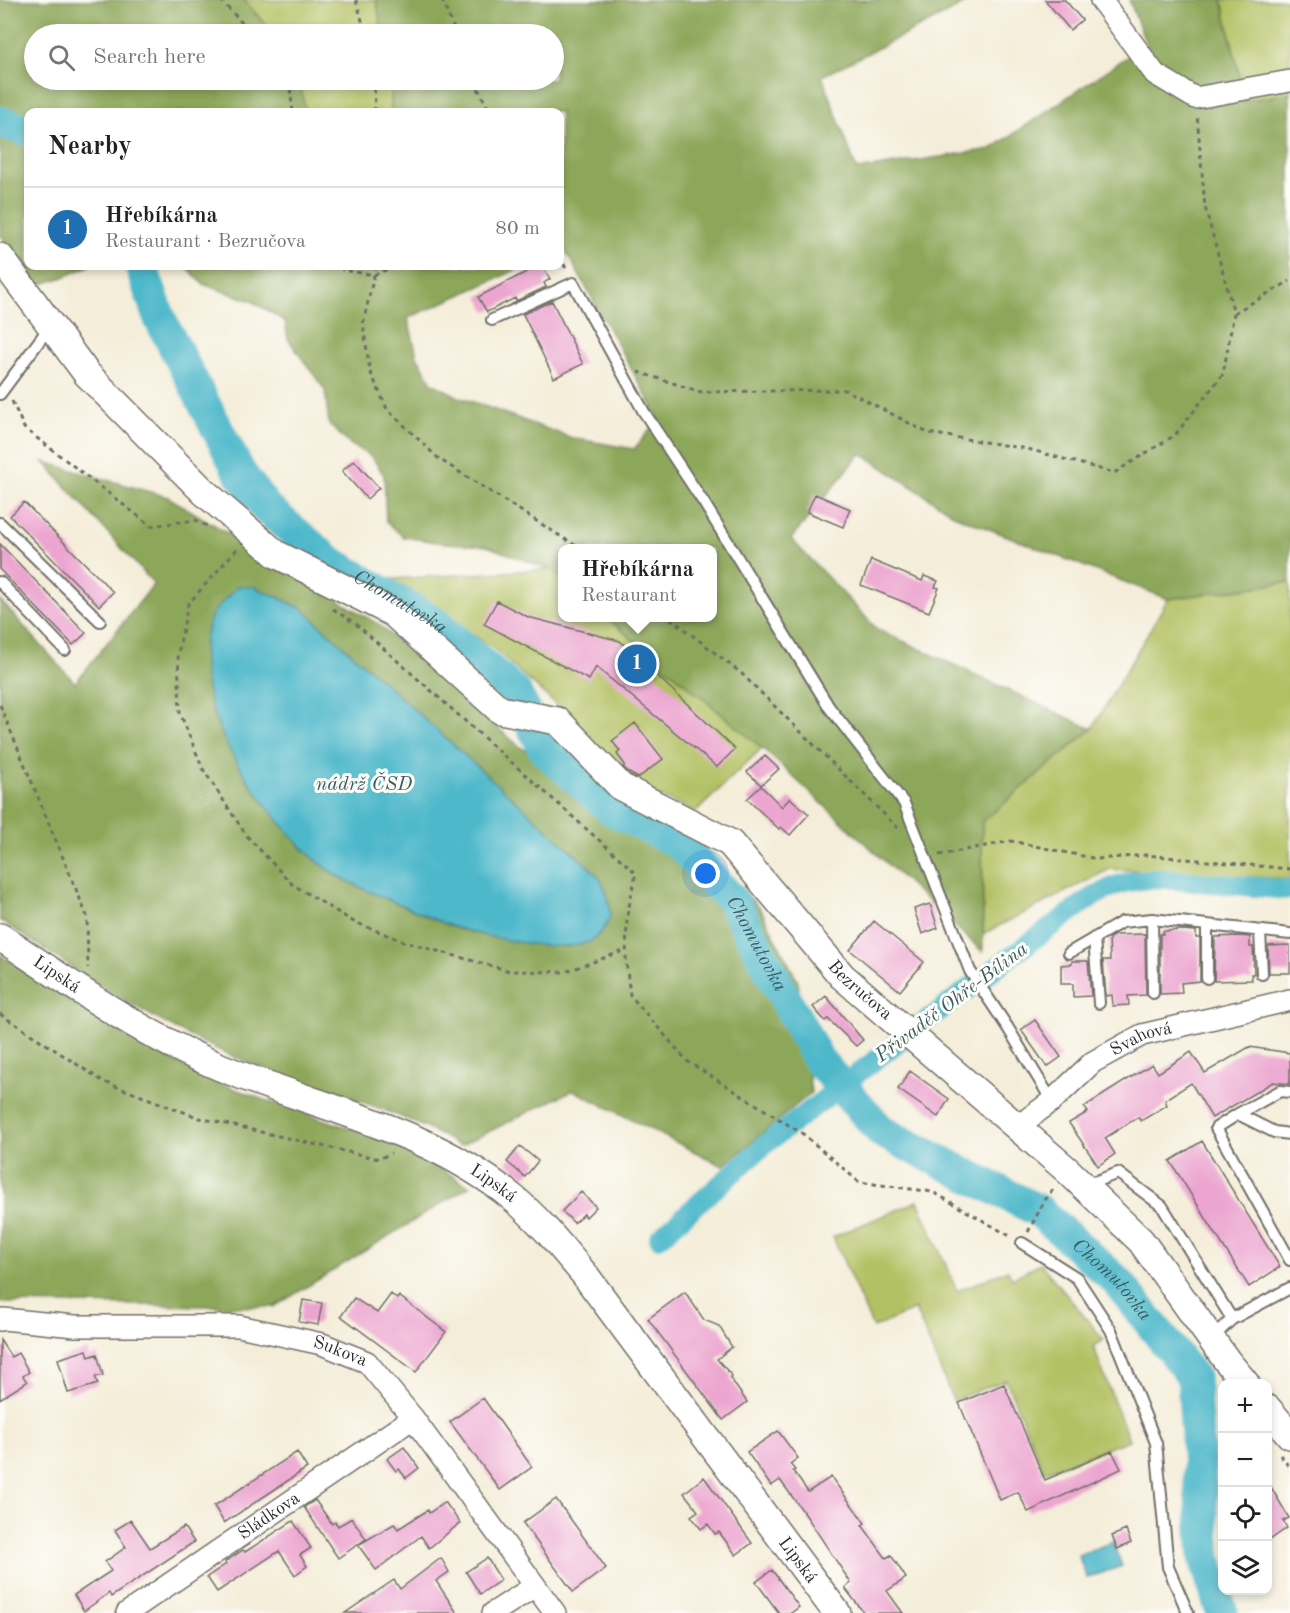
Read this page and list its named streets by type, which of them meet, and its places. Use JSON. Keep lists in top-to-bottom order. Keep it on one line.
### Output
{"streets":{"street":["Lipská","Bezručova","Svahová","Sukova","Sládkova"]},"crossings":[["Bezručova","Svahová"],["Sukova","Sládkova"]],"water":["Chomutovka","nádrž ČSD","Přivaděč Ohře-Bílina"],"page":{"search":"Search here","heading":"Nearby","list":[{"mark":"1","name":"Hřebíkárna","note":"Restaurant · Bezručova","value":"80 m"}],"popup":["Hřebíkárna","Restaurant"],"pins":"1","map_buttons":["+","−"]}}
